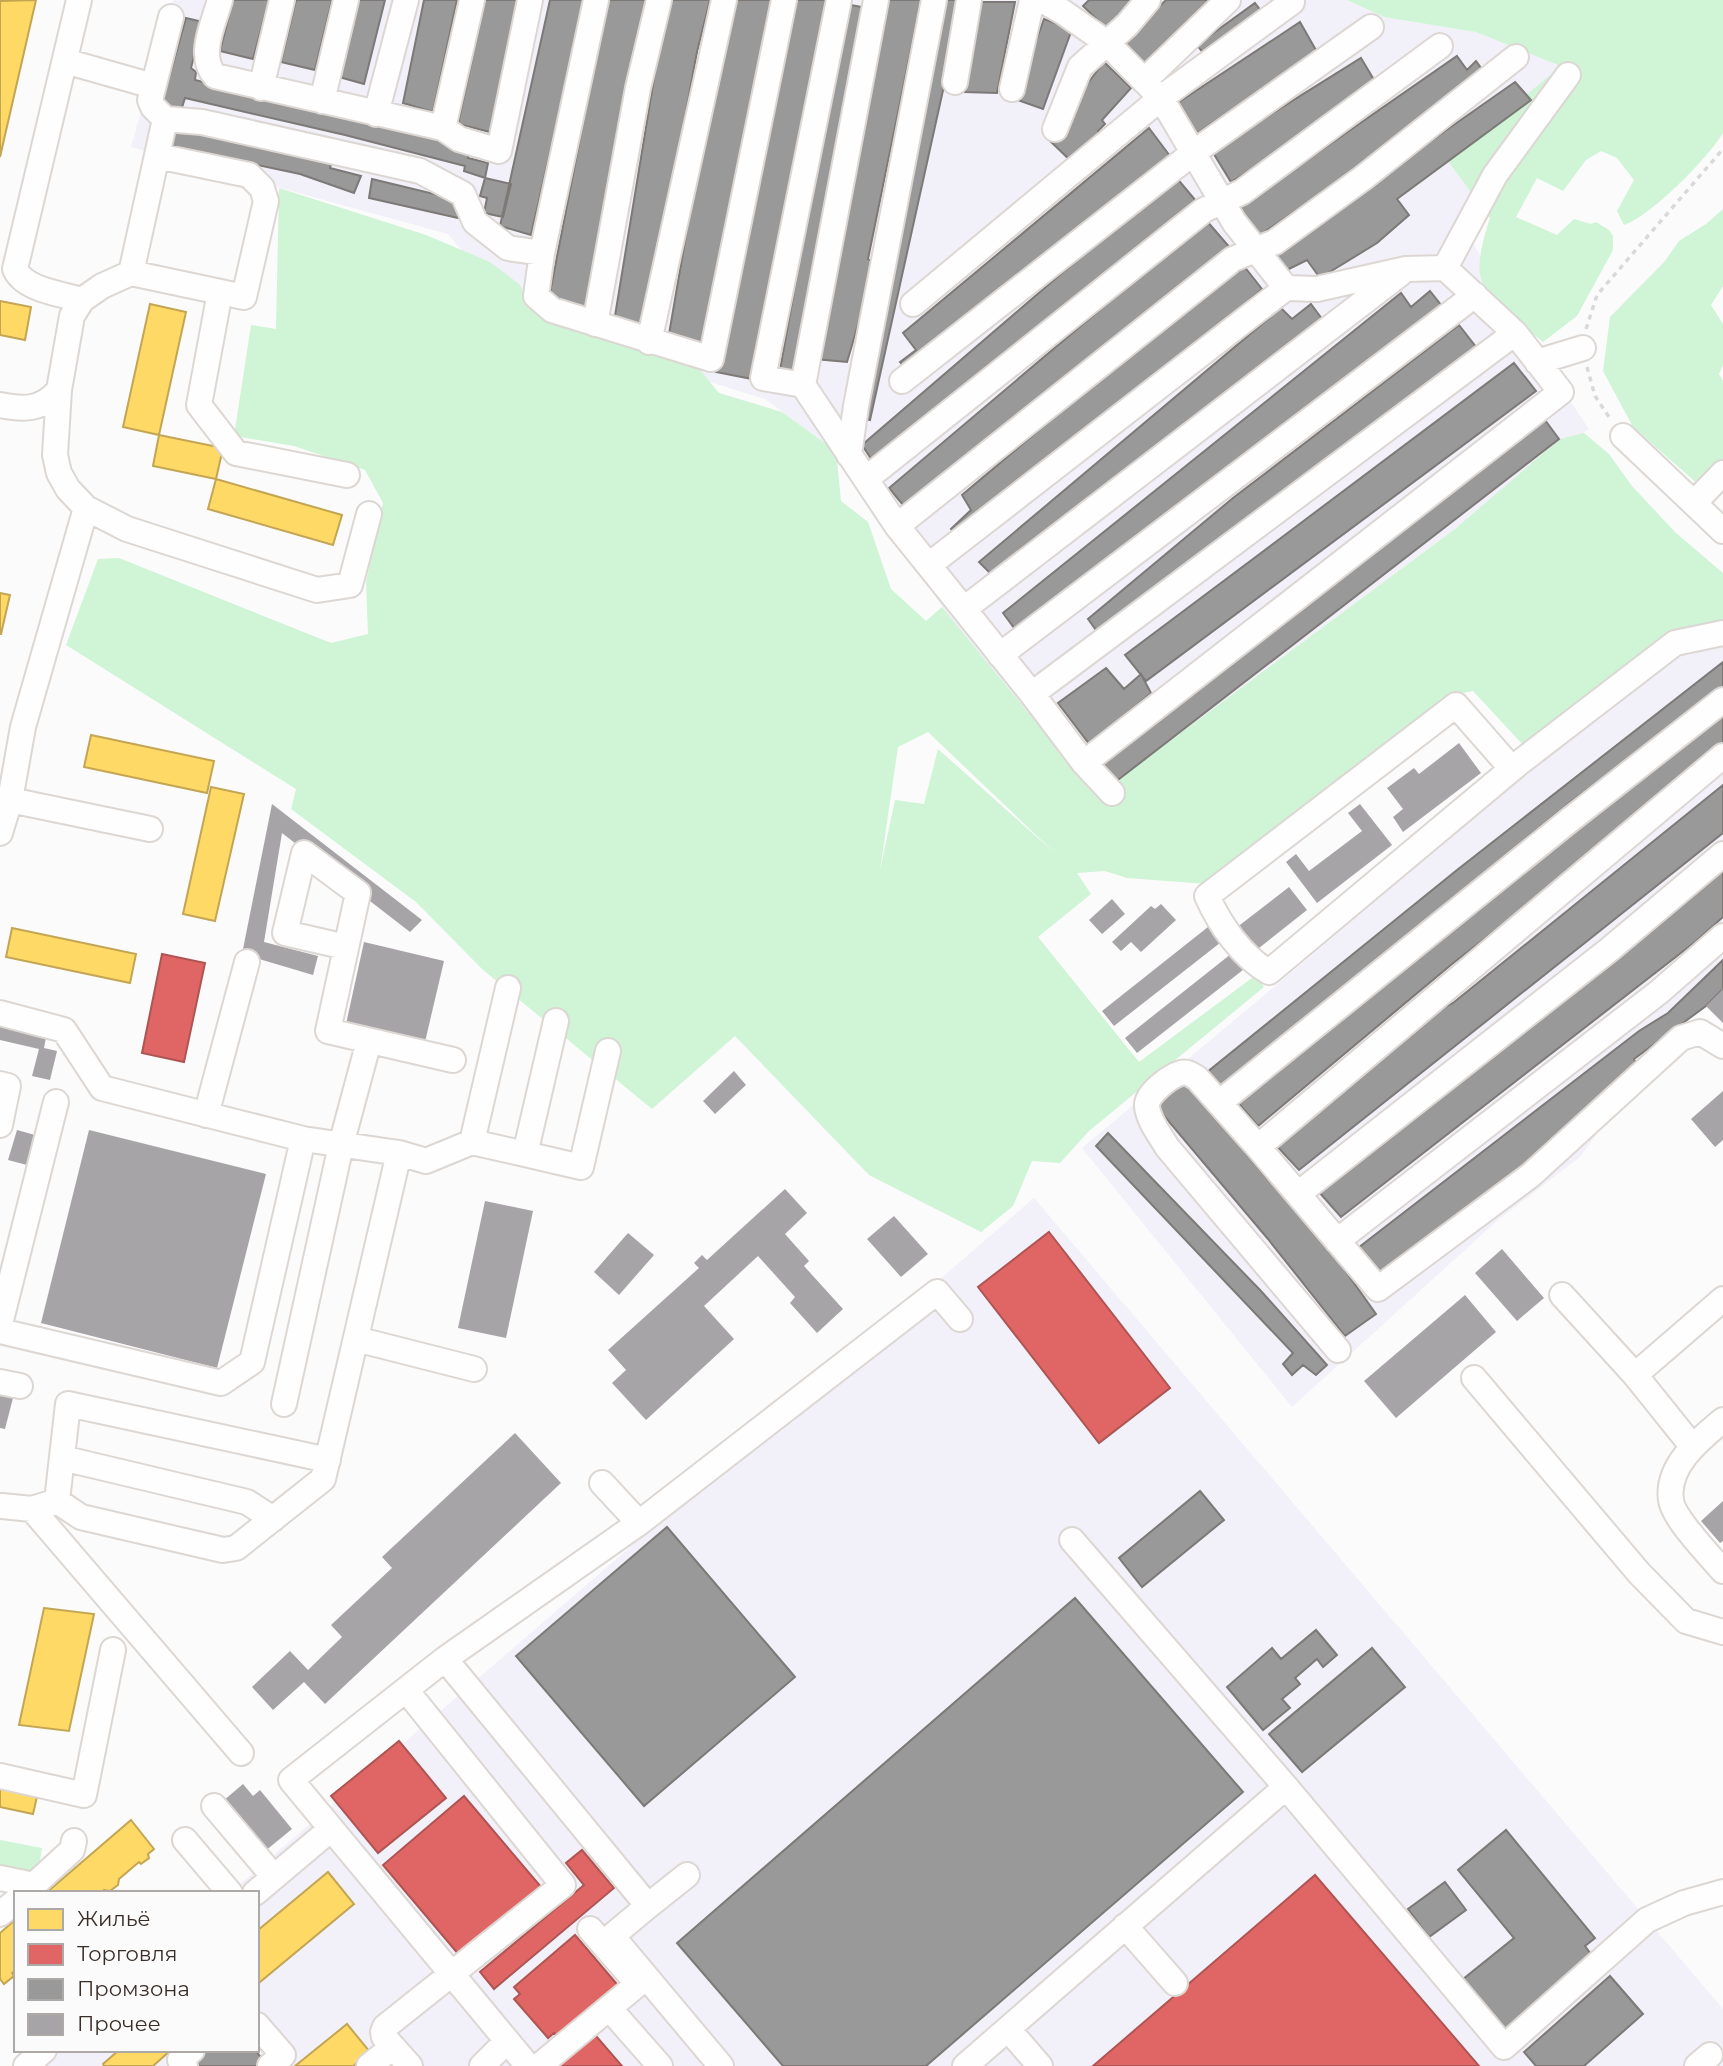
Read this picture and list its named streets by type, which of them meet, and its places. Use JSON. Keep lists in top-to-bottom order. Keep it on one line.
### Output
{"legend":["Жильё","Торговля","Промзона","Прочее"]}
